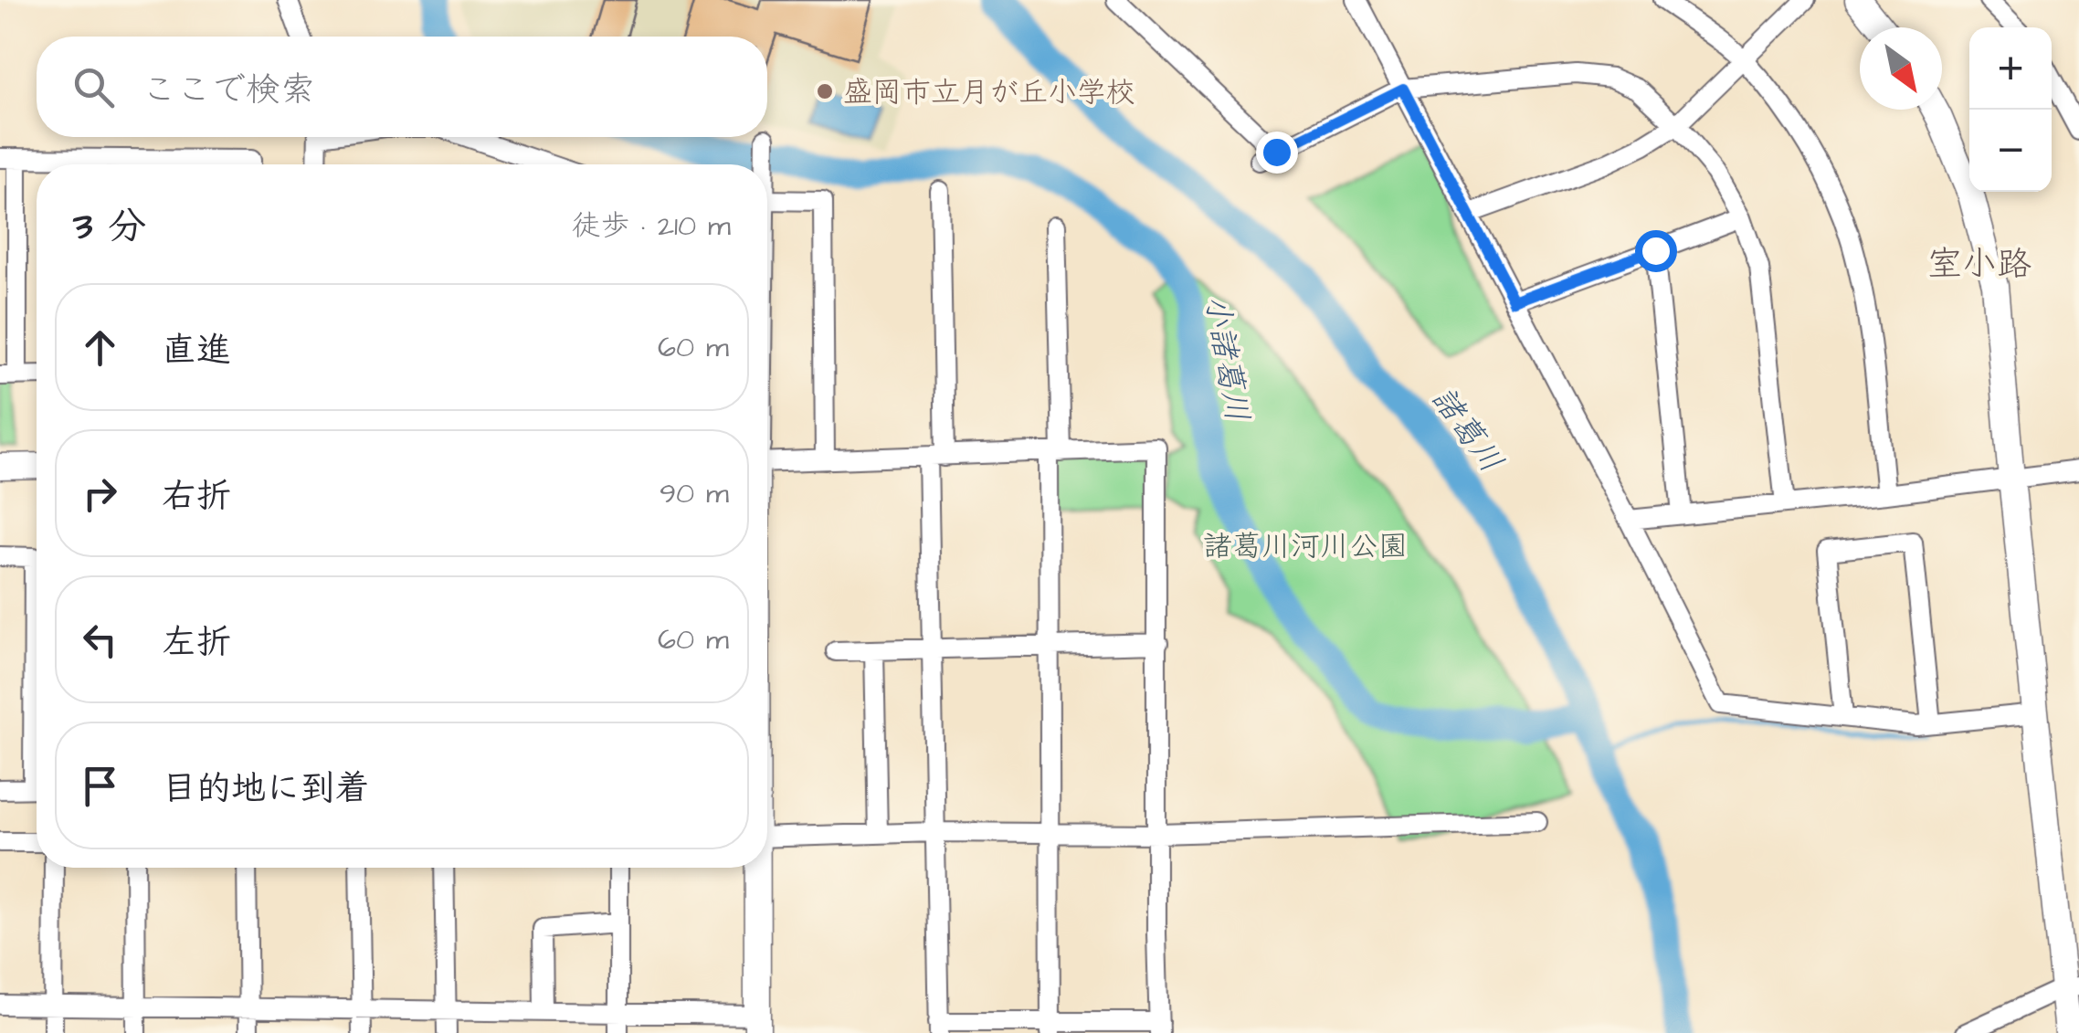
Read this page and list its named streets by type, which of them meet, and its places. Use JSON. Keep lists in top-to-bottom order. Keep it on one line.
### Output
{"districts":["室小路"],"water":["小諸葛川","諸葛川"],"parks":["諸葛川河川公園"],"places":["盛岡市立月が丘小学校"],"north":"bottom right","page":{"map_buttons":["+","−"],"search":"ここで検索","heading":["3 分","徒歩 · 210 m"],"list":[["直進","60 m"],["右折","90 m"],["左折","60 m"],"目的地に到着"]}}
